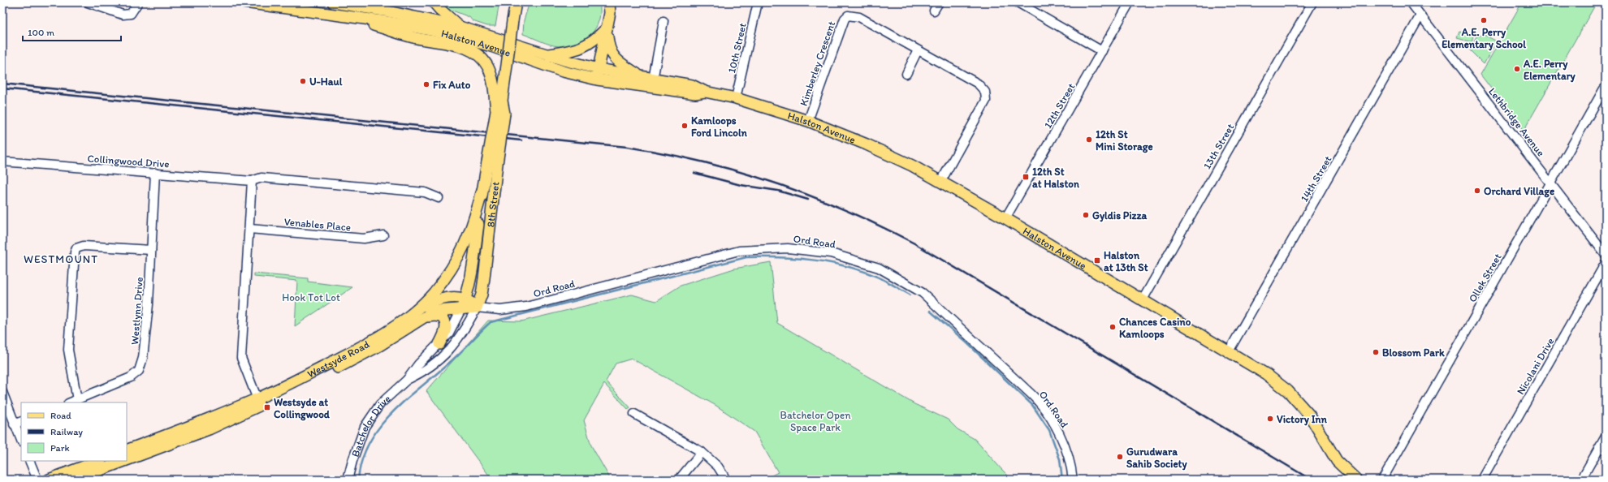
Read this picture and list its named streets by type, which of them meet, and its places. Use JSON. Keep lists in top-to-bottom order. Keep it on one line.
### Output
{"streets":{"main road":["Halston Avenue","8th Street","Westsyde Road","Batchelor Drive"],"street":["10th Street","Kimberley Crescent","12th Street","Lethbridge Avenue","13th Street","Collingwood Drive","14th Street","Venables Place","Ord Road","Ollek Street","Westlynn Drive","Nicolani Drive"]},"crossings":[["Halston Avenue","10th Street"],["Halston Avenue","Kimberley Crescent"],["Halston Avenue","12th Street"],["Halston Avenue","13th Street"],["Halston Avenue","14th Street"],["Lethbridge Avenue","14th Street"],["Lethbridge Avenue","Ollek Street"],["Collingwood Drive","Westlynn Drive"],["8th Street","Ord Road"],["8th Street","Westsyde Road"],["8th Street","Batchelor Drive"],["Ord Road","Westsyde Road"],["Ord Road","Batchelor Drive"],["Westsyde Road","Batchelor Drive"]],"districts":["WESTMOUNT"],"parks":["Hook Tot Lot","Batchelor Open Space Park"],"places":{"other":["A.E. Perry Elementary School","A.E. Perry Elementary","U-Haul","Fix Auto","Kamloops Ford Lincoln","12th St Mini Storage","Orchard Village","Gyldis Pizza","Chances Casino Kamloops","Blossom Park","Victory Inn","Gurudwara Sahib Society"],"transit":["12th St at Halston","Halston at 13th St","Westsyde at Collingwood"]},"legend":["Road","Railway","Park"],"scale_bar":"100 m"}
